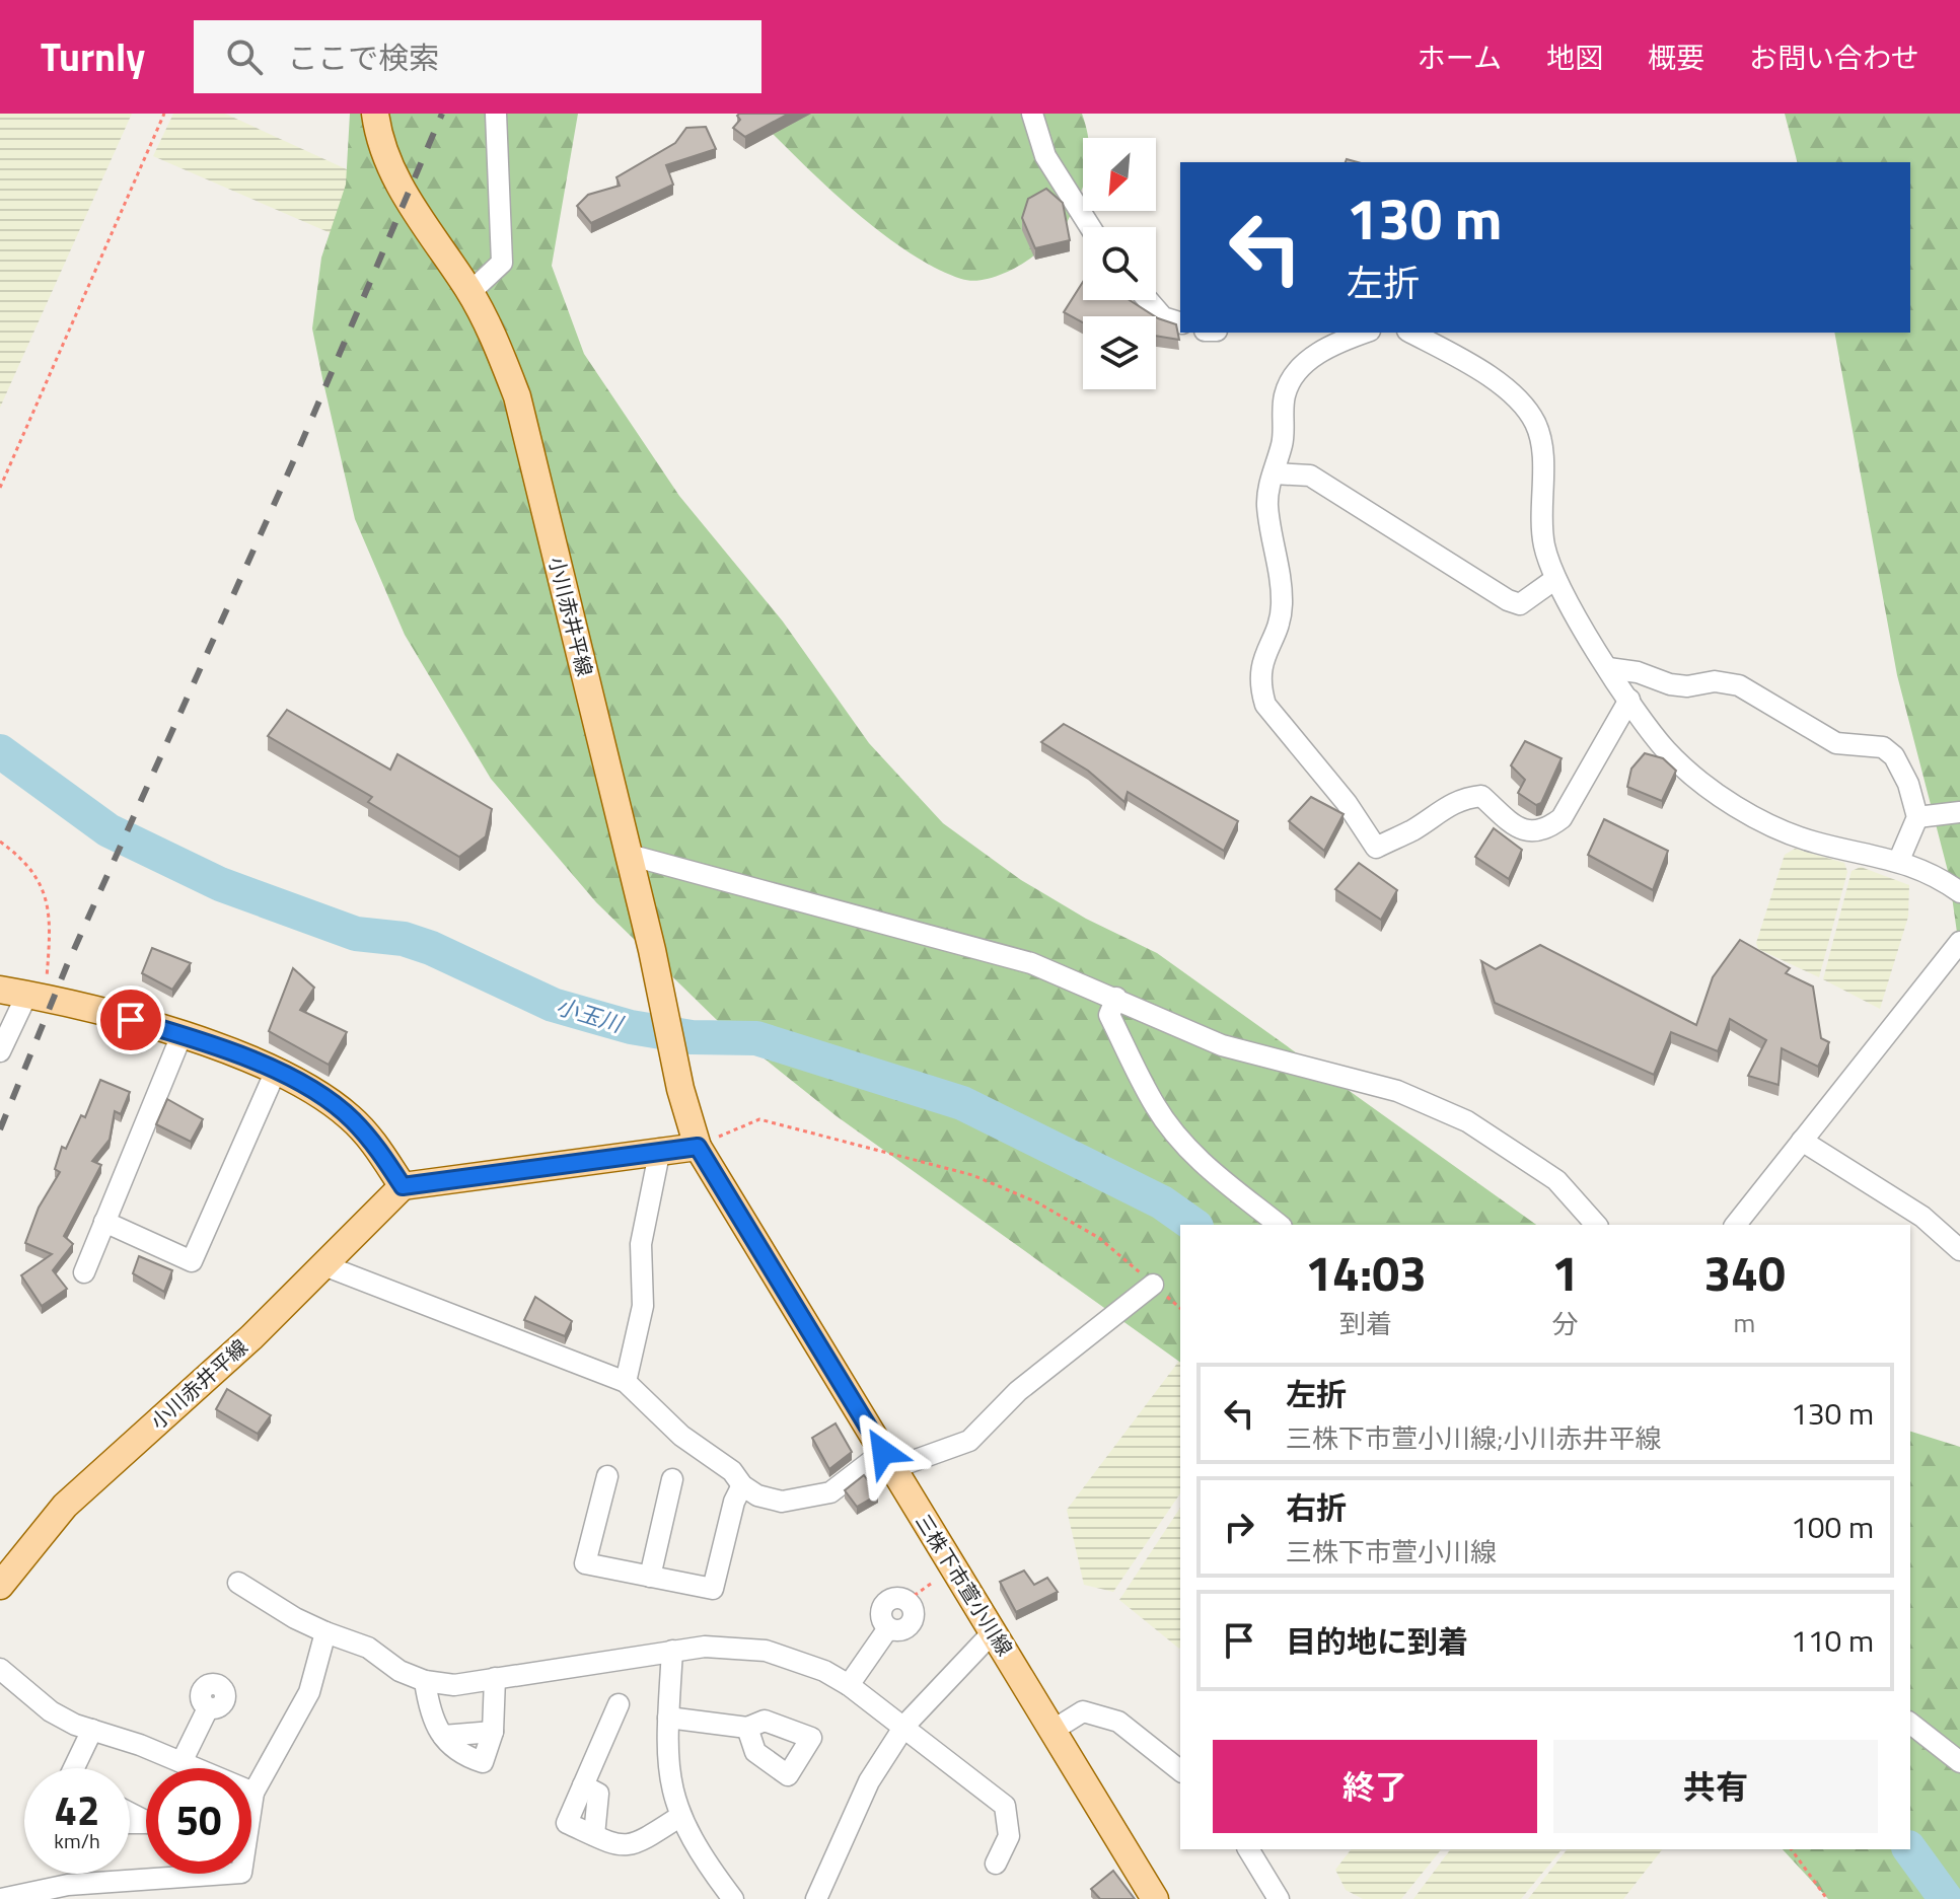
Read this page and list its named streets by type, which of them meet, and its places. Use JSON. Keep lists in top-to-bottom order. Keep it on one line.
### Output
{"streets":{"main road":["小川赤井平線","三株下市萱小川線"]},"crossings":[["小川赤井平線","三株下市萱小川線"]],"water":["小玉川"],"north":"bottom left","page":{"header":"Turnly","search":"ここで検索","nav":["ホーム","地図","概要","お問い合わせ"],"turn":["130 m","左折"],"eta":["14:03","到着","1","分","340","m"],"list":[{"name":"左折","note":"三株下市萱小川線;小川赤井平線","value":"130 m"},{"name":"右折","note":"三株下市萱小川線","value":"100 m"},{"name":"目的地に到着","value":"110 m"}],"buttons":["終了","共有"],"speed":"42 km/h","limit":"50"}}
